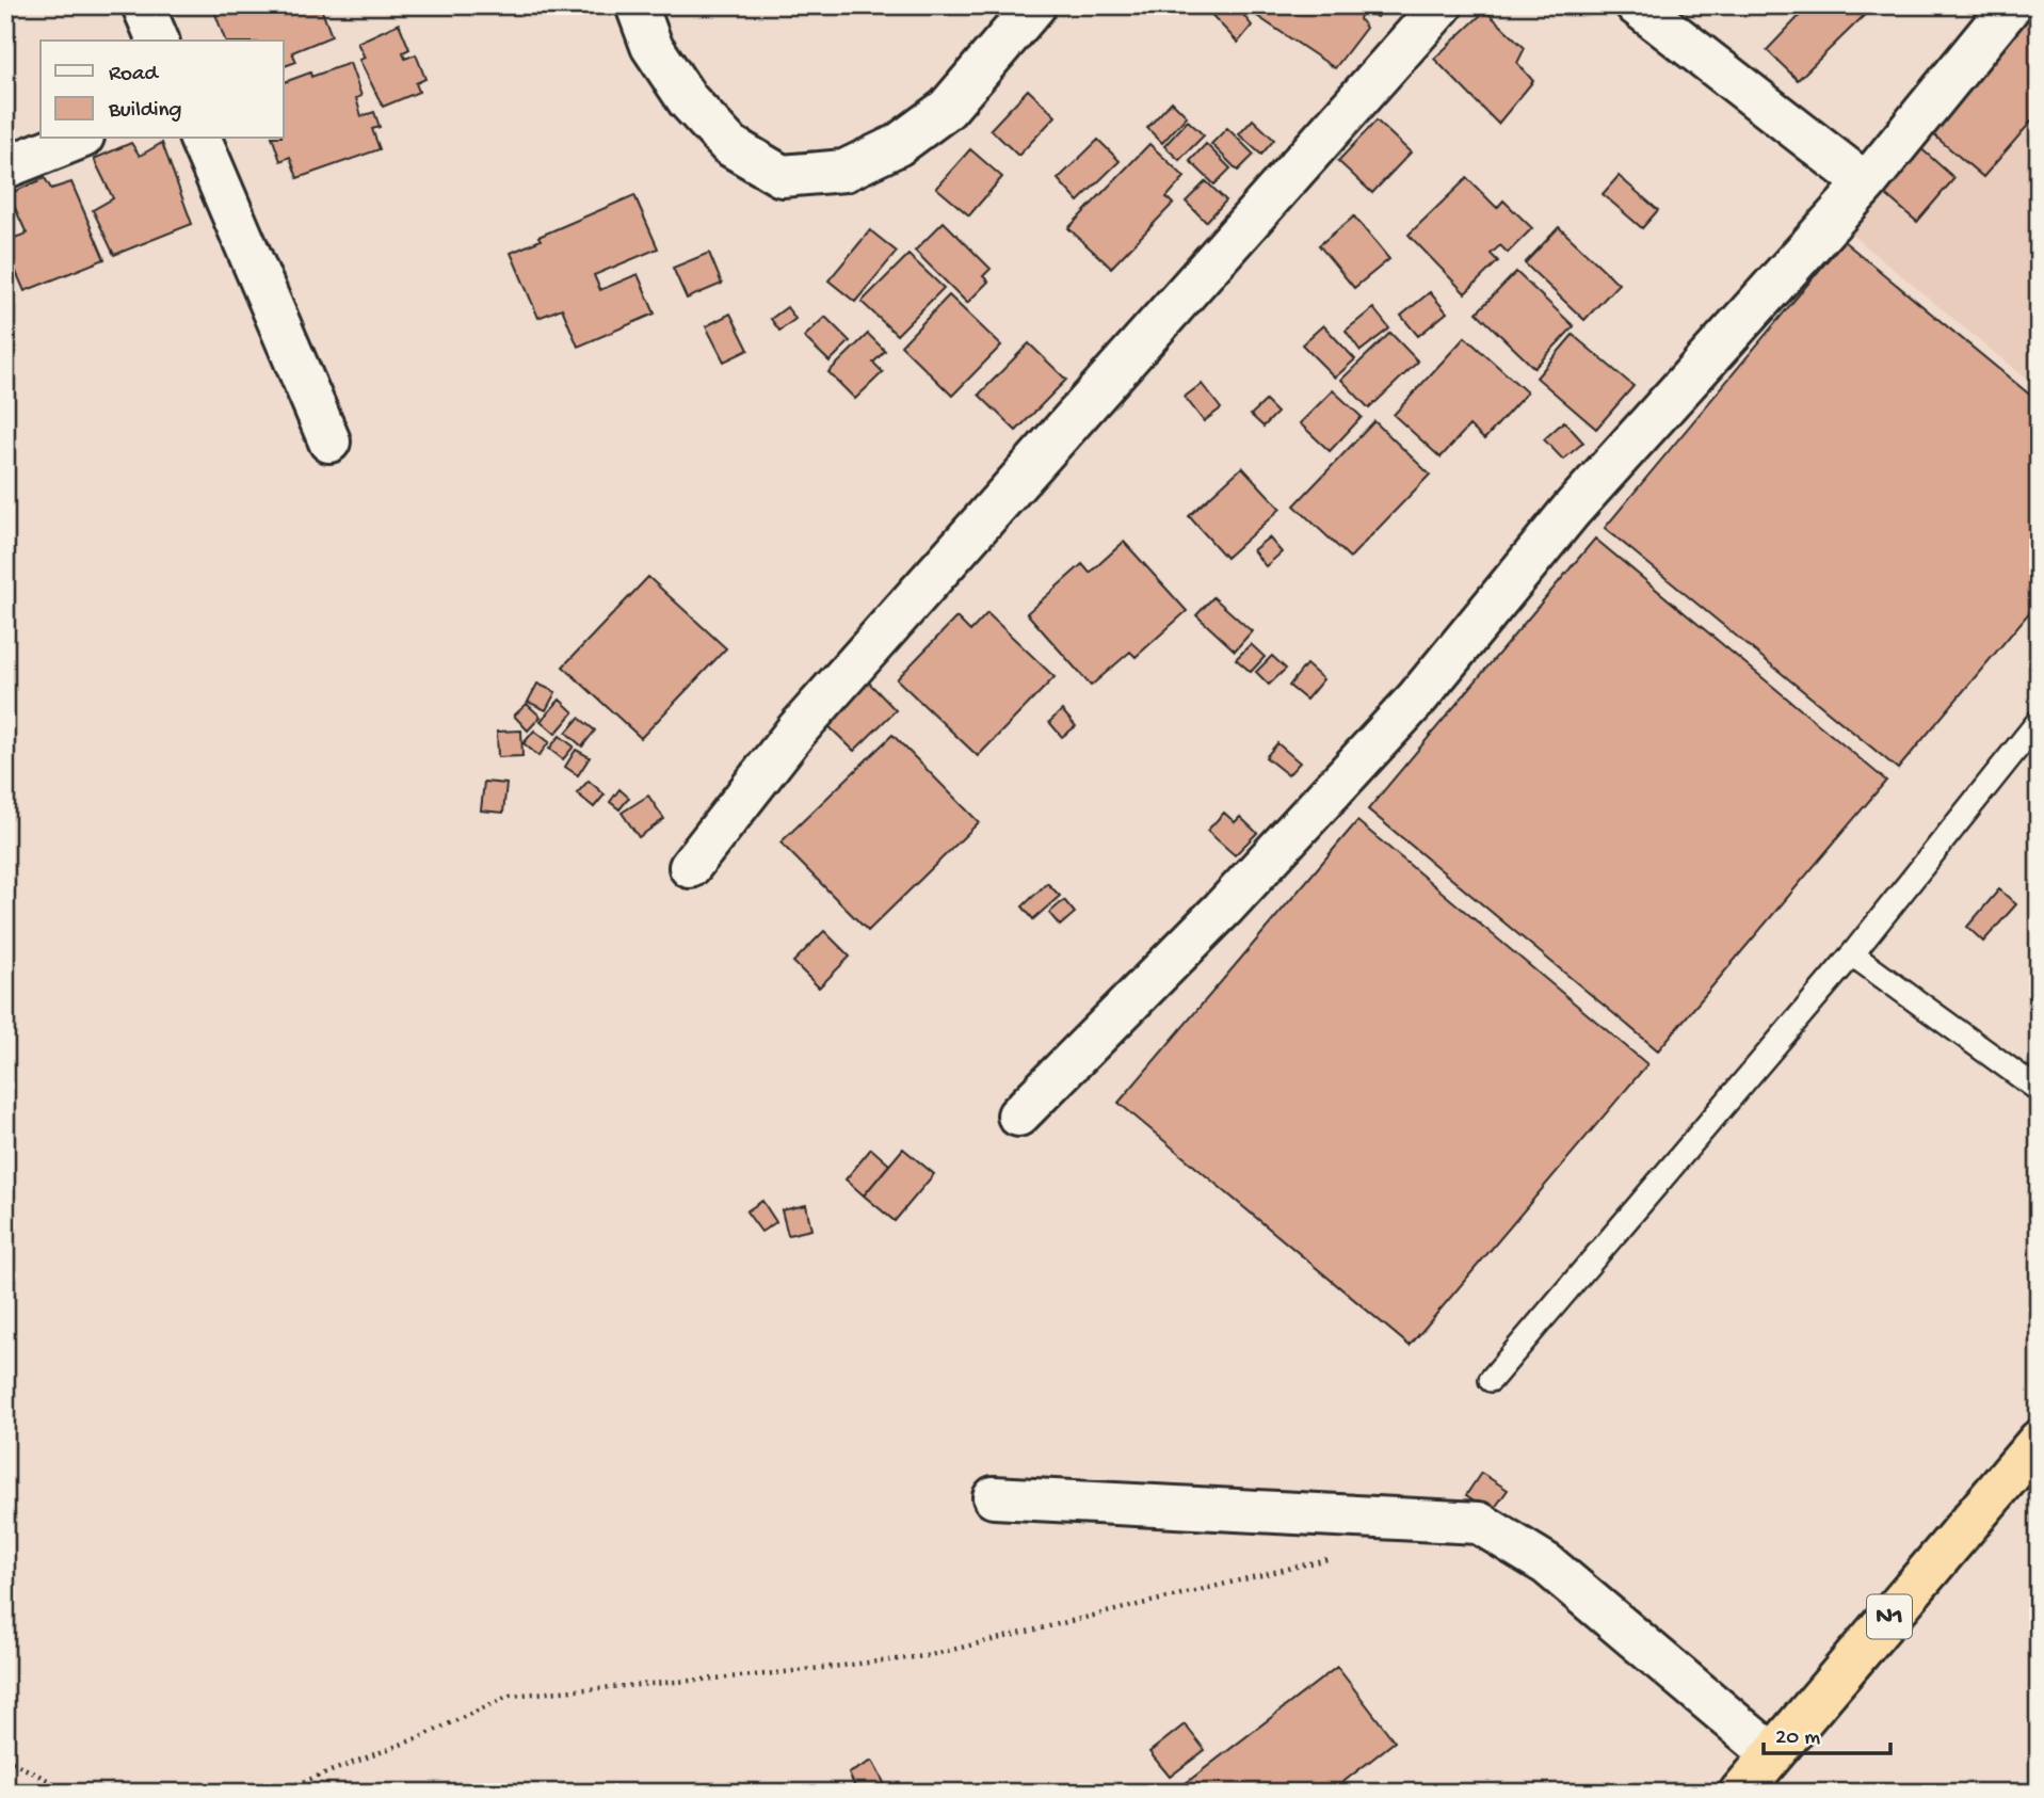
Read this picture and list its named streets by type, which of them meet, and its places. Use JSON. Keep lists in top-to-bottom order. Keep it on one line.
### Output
{"streets":{"highway":["N1"]},"legend":["Road","Building"],"scale_bar":"20 m"}
